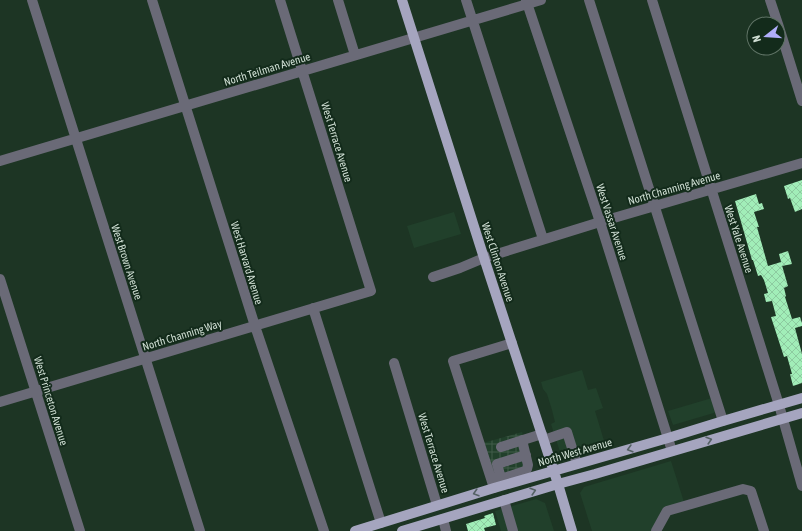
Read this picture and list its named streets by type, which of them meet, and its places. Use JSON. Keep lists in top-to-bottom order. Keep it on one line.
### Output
{"streets":{"main road":["West Clinton Avenue","North West Avenue"],"street":["North Teilman Avenue","West Terrace Avenue","North Channing Avenue","West Vassar Avenue","West Yale Avenue","West Brown Avenue","West Harvard Avenue","North Channing Way","West Princeton Avenue"]},"crossings":[["North Teilman Avenue","West Terrace Avenue"],["North Teilman Avenue","West Vassar Avenue"],["North Teilman Avenue","West Brown Avenue"],["North Teilman Avenue","West Clinton Avenue"],["North Teilman Avenue","West Harvard Avenue"],["West Terrace Avenue","North Channing Way"],["West Terrace Avenue","North West Avenue"],["North Channing Avenue","West Vassar Avenue"],["North Channing Avenue","West Yale Avenue"],["North Channing Avenue","West Clinton Avenue"],["West Vassar Avenue","North West Avenue"],["West Yale Avenue","North West Avenue"],["West Brown Avenue","North Channing Way"],["West Clinton Avenue","North West Avenue"],["West Harvard Avenue","North Channing Way"],["North Channing Way","West Princeton Avenue"]],"north":"left"}
